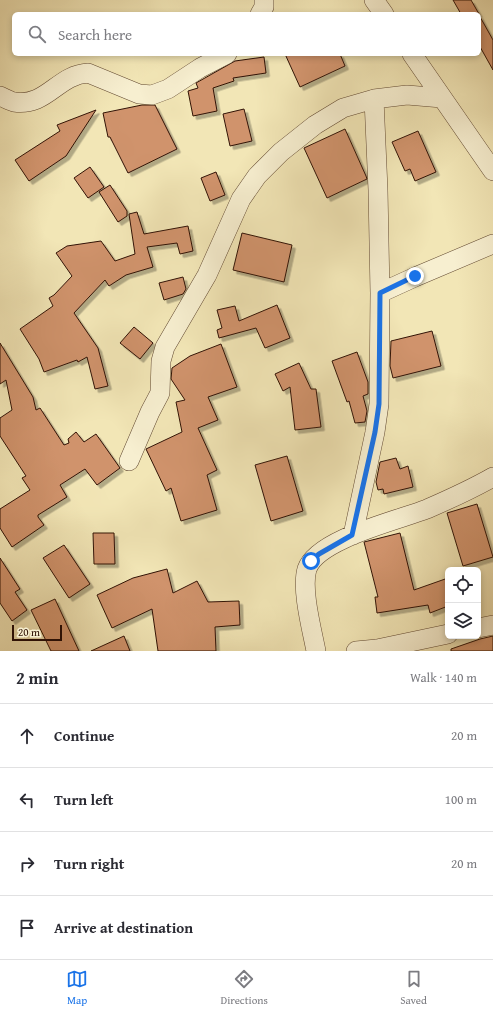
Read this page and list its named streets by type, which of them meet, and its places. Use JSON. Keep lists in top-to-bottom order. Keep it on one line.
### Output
{"scale_bar":"20 m","page":{"search":"Search here","scale":"20 m","heading":["2 min","Walk · 140 m"],"list":[["Continue","20 m"],["Turn left","100 m"],["Turn right","20 m"],"Arrive at destination"],"nav":["Map","Directions","Saved"]}}
